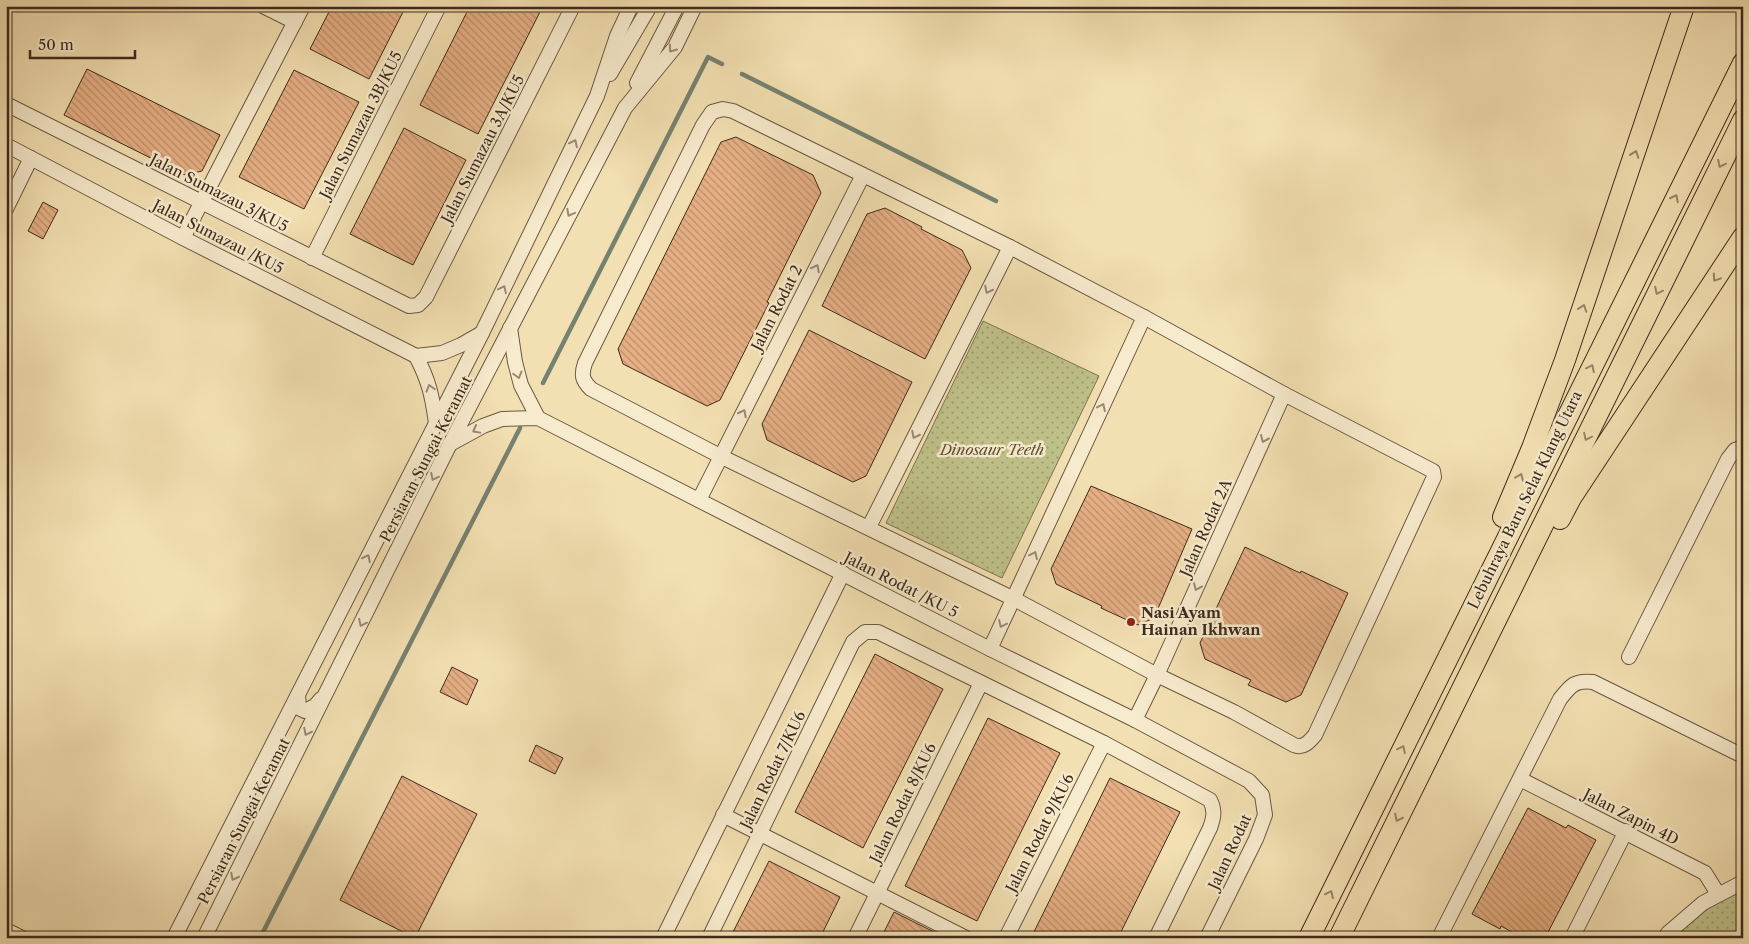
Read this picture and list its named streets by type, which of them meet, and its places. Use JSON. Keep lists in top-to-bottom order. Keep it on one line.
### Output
{"streets":{"highway":["Lebuhraya Baru Selat Klang Utara"],"street":["Jalan Sumazau 3B/KU5","Jalan Sumazau 3A/KU5","Jalan Sumazau 3/KU5","Jalan Sumazau /KU5","Jalan Rodat 2","Persiaran Sungai Keramat","Jalan Rodat 2A","Jalan Rodat /KU 5","Jalan Rodat 7/KU6","Jalan Rodat 8/KU6","Jalan Zapin 4D","Jalan Rodat 9/KU6","Jalan Rodat"]},"crossings":[["Jalan Sumazau 3B/KU5","Jalan Sumazau 3/KU5"],["Jalan Sumazau 3A/KU5","Jalan Sumazau 3/KU5"],["Jalan Rodat 2","Jalan Rodat /KU 5"],["Jalan Rodat 2A","Jalan Rodat /KU 5"],["Jalan Rodat /KU 5","Jalan Rodat"],["Jalan Rodat 7/KU6","Jalan Rodat 8/KU6"]],"one_way":["Jalan Rodat 2","Jalan Rodat 2A"],"parks":["Dinosaur Teeth"],"places":["Nasi Ayam Hainan Ikhwan"],"scale_bar":"50 m"}
